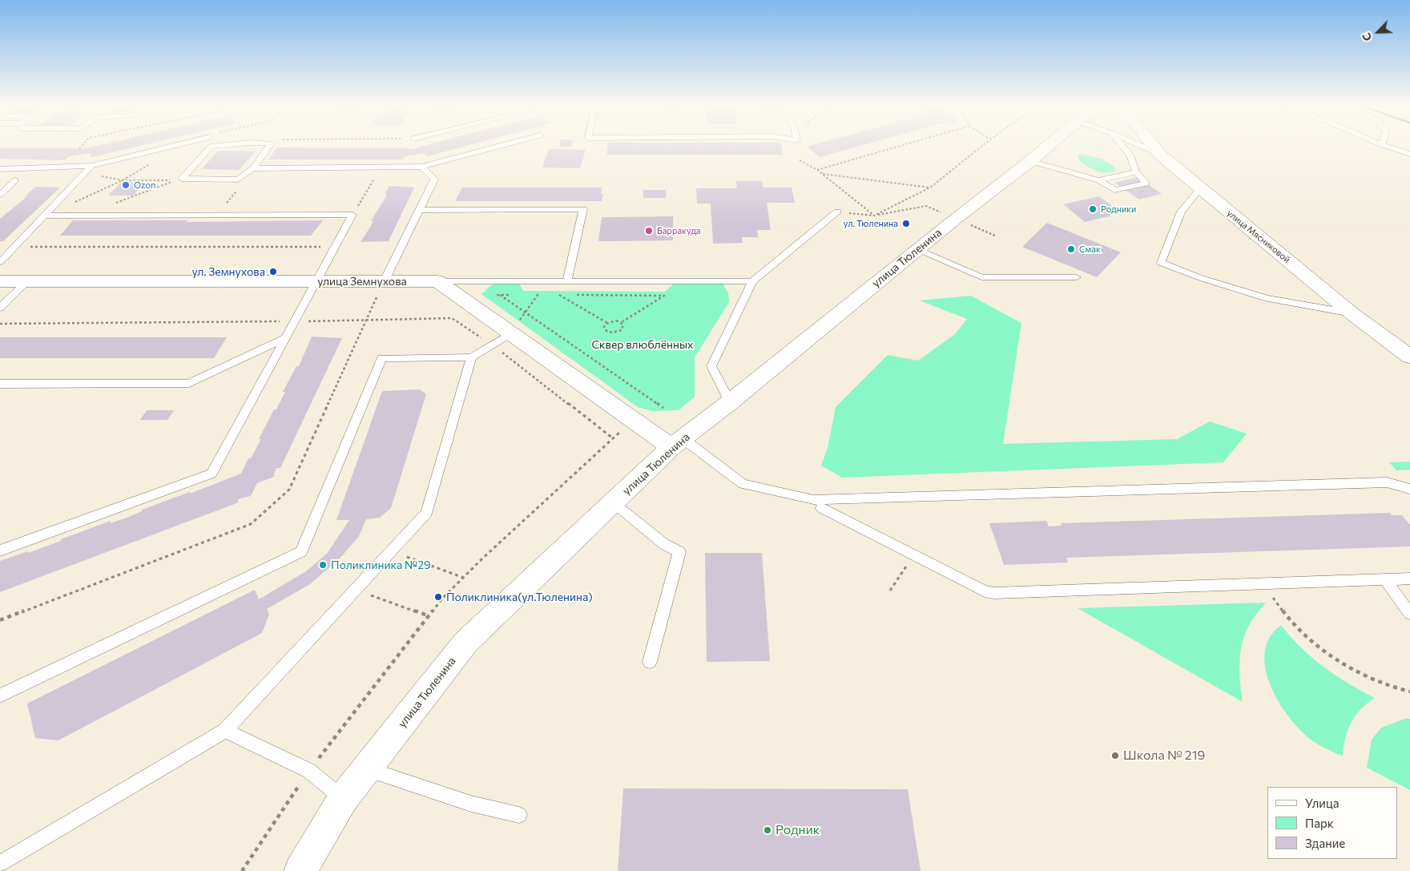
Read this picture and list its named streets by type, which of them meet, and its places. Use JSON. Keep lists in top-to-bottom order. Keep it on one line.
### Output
{"streets":{"street":["улица Мясниковой","улица Тюленина","улица Земнухова"]},"parks":["Сквер влюблённых"],"places":["Ozon","Родники","ул. Тюленина","Барракуда","Смак","ул. Земнухова","Поликлиника №29","Поликлиника(ул.Тюленина)","Школа № 219","Родник"],"legend":["Улица","Парк","Здание"],"north":"bottom left"}
